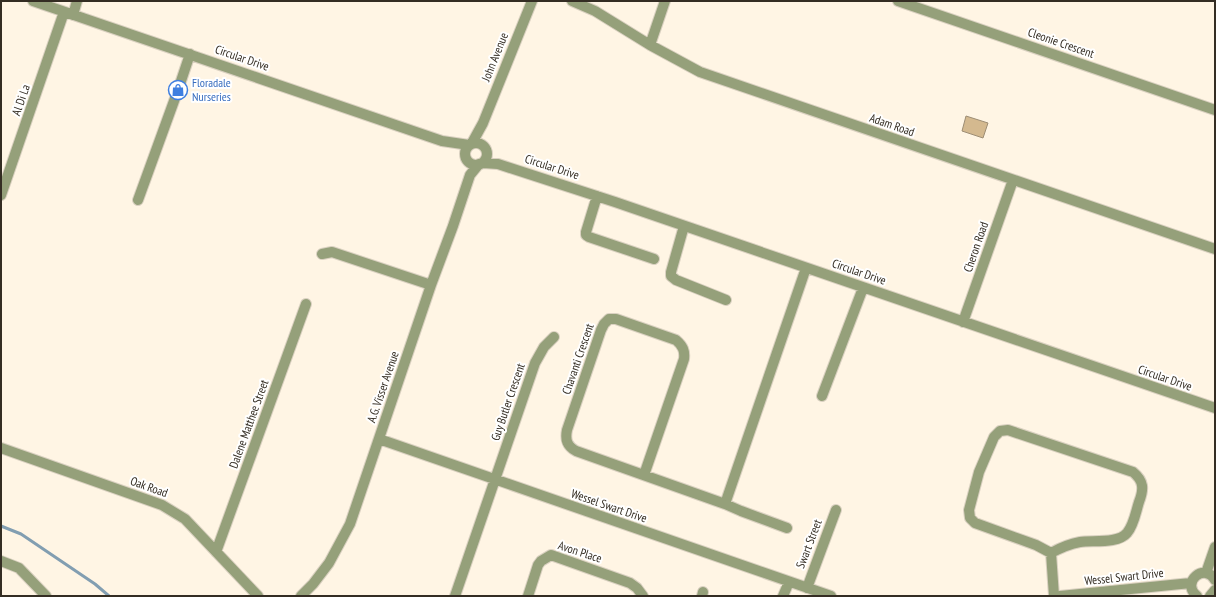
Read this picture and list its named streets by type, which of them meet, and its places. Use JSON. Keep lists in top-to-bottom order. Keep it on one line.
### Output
{"streets":{"street":["Cleonie Crescent","John Avenue","Circular Drive","Al Di La","Adam Road","Cheron Road","Chavanti Crescent","A.G. Visser Avenue","Guy Butler Crescent","Dalene Matthee Street","Oak Road","Wessel Swart Drive","Swart Street","Avon Place"]},"crossings":[["John Avenue","Circular Drive"],["John Avenue","A.G. Visser Avenue"],["Circular Drive","Al Di La"],["Circular Drive","Cheron Road"],["Circular Drive","A.G. Visser Avenue"],["Adam Road","Cheron Road"],["A.G. Visser Avenue","Wessel Swart Drive"],["Guy Butler Crescent","Wessel Swart Drive"],["Dalene Matthee Street","Oak Road"],["Wessel Swart Drive","Swart Street"]],"places":{"shop":["Floradale Nurseries"]}}
